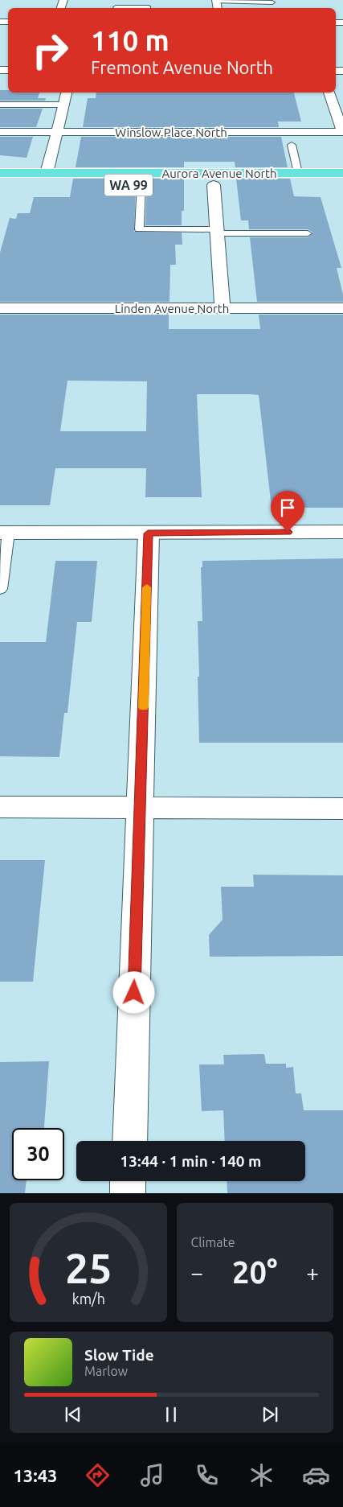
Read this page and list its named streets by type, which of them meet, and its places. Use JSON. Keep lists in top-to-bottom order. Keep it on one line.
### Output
{"streets":{"highway":["Aurora Avenue North","WA 99"],"street":["Winslow Place North","Linden Avenue North"]},"page":{"turn":["110 m","Fremont Avenue North"],"limit":"30","trip":"13:44 · 1 min · 140 m","tile":"Climate","heat":["−","20°","+"],"song":["Slow Tide","Marlow"],"tabs":"13:43","gauge":["25","km/h"]}}
